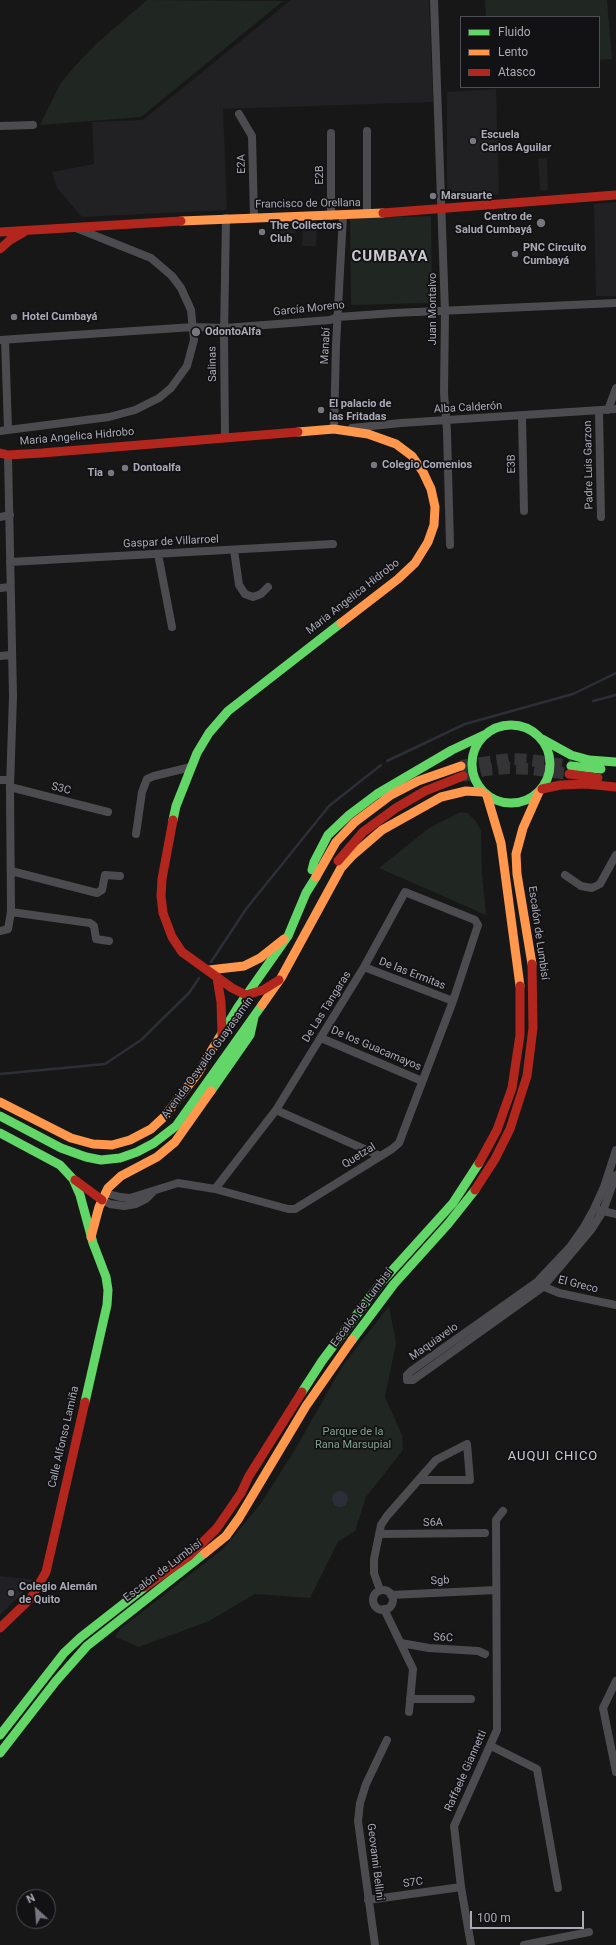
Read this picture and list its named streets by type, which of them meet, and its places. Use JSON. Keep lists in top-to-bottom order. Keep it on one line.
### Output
{"streets":{"main road":["Francisco de Orellana","Maria Angelica Hidrobo","Escalón de Lumbisí","Avenida Oswaldo Guayasamín","Calle Alfonso Lamiña"],"street":["E2A","E2B","García Moreno","Juan Montalvo","Manabí","Salinas","Alba Calderón","E3B","Padre Luis Garzon","Gaspar de Villarroel","S3C","De las Ermitas","De Las Tangaras","De los Guacamayos","Quetzal","El Greco","Maquiavelo","S6A","Sgb","S6C","Raffaele Giannetti","Geovanni Bellini","S7C"]},"crossings":[["E2A","Francisco de Orellana"],["E2B","Francisco de Orellana"],["Francisco de Orellana","Juan Montalvo"],["Francisco de Orellana","Manabí"],["Francisco de Orellana","Salinas"],["García Moreno","Juan Montalvo"],["García Moreno","Manabí"],["García Moreno","Salinas"],["Juan Montalvo","Alba Calderón"],["Manabí","Alba Calderón"],["Manabí","Maria Angelica Hidrobo"],["Salinas","Maria Angelica Hidrobo"],["Alba Calderón","Maria Angelica Hidrobo"],["Alba Calderón","E3B"],["Alba Calderón","Padre Luis Garzon"],["Maria Angelica Hidrobo","Avenida Oswaldo Guayasamín"],["Escalón de Lumbisí","Avenida Oswaldo Guayasamín"],["De las Ermitas","De Las Tangaras"],["De las Ermitas","Quetzal"],["De Las Tangaras","De los Guacamayos"],["De Las Tangaras","Quetzal"],["De los Guacamayos","Quetzal"],["Quetzal","Calle Alfonso Lamiña"],["El Greco","Maquiavelo"],["Sgb","Raffaele Giannetti"],["Raffaele Giannetti","S7C"],["Geovanni Bellini","S7C"]],"districts":["CUMBAYA","AUQUI CHICO"],"parks":["Parque de la Rana Marsupial"],"places":["Escuela Carlos Aguilar","Marsuarte","Centro de Salud Cumbayá","The Collectors Club","PNC Circuito Cumbayá","Hotel Cumbayá","OdontoAlfa","El palacio de las Fritadas","Colegio Comenios","Dontoalfa","Tia","Colegio Alemán de Quito"],"legend":["Fluido","Lento","Atasco"],"scale_bar":"100 m","north":"top left"}
